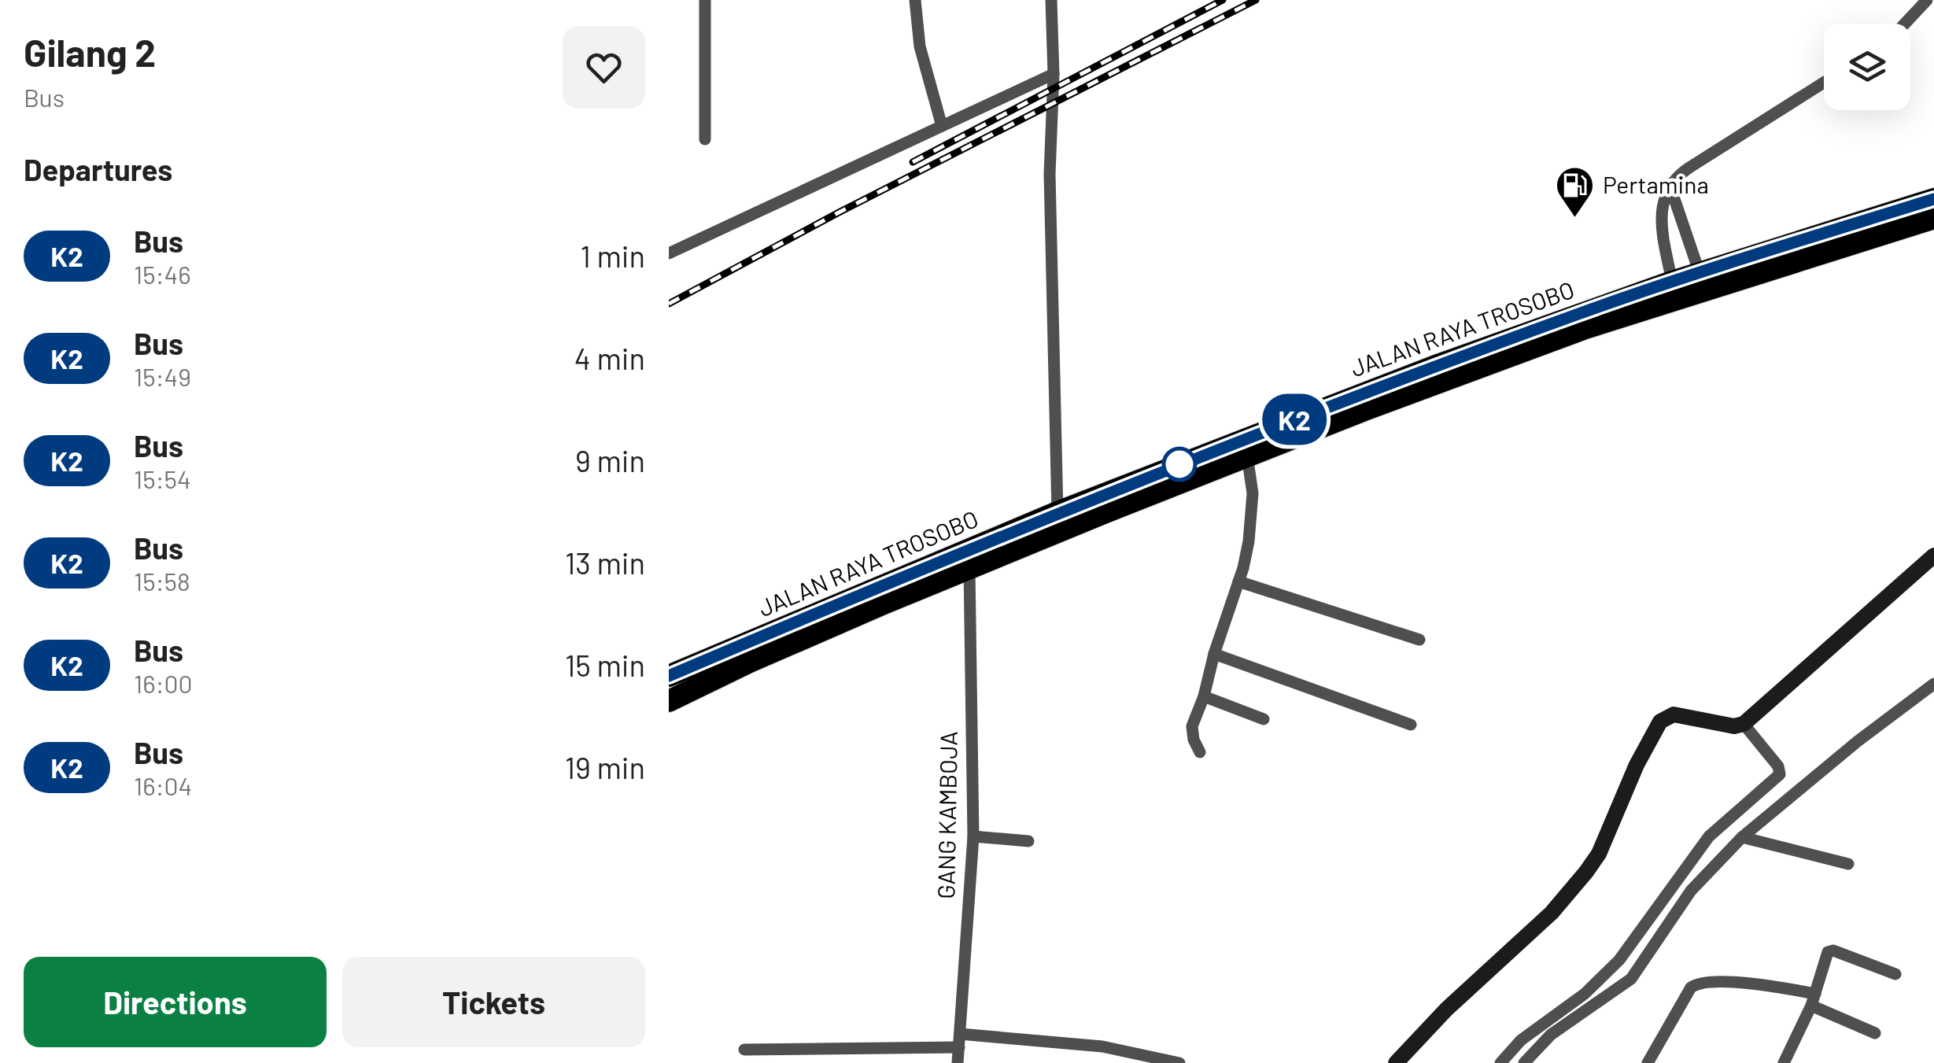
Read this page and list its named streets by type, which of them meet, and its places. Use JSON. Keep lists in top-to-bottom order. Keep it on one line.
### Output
{"streets":{"highway":["JALAN RAYA TROSOBO"],"street":["GANG KAMBOJA"]},"crossings":[["JALAN RAYA TROSOBO","GANG KAMBOJA"]],"places":{"fuel station":["Pertamina"]},"lines":["bus line K2"],"page":{"heading":[["Gilang 2","Bus"],"Departures"],"on_map":"K2","list":[{"mark":"K2","name":"Bus","note":"15:46","value":"1 min"},{"mark":"K2","name":"Bus","note":"15:49","value":"4 min"},{"mark":"K2","name":"Bus","note":"15:54","value":"9 min"},{"mark":"K2","name":"Bus","note":"15:58","value":"13 min"},{"mark":"K2","name":"Bus","note":"16:00","value":"15 min"},{"mark":"K2","name":"Bus","note":"16:04","value":"19 min"}],"buttons":["Directions","Tickets"]}}
